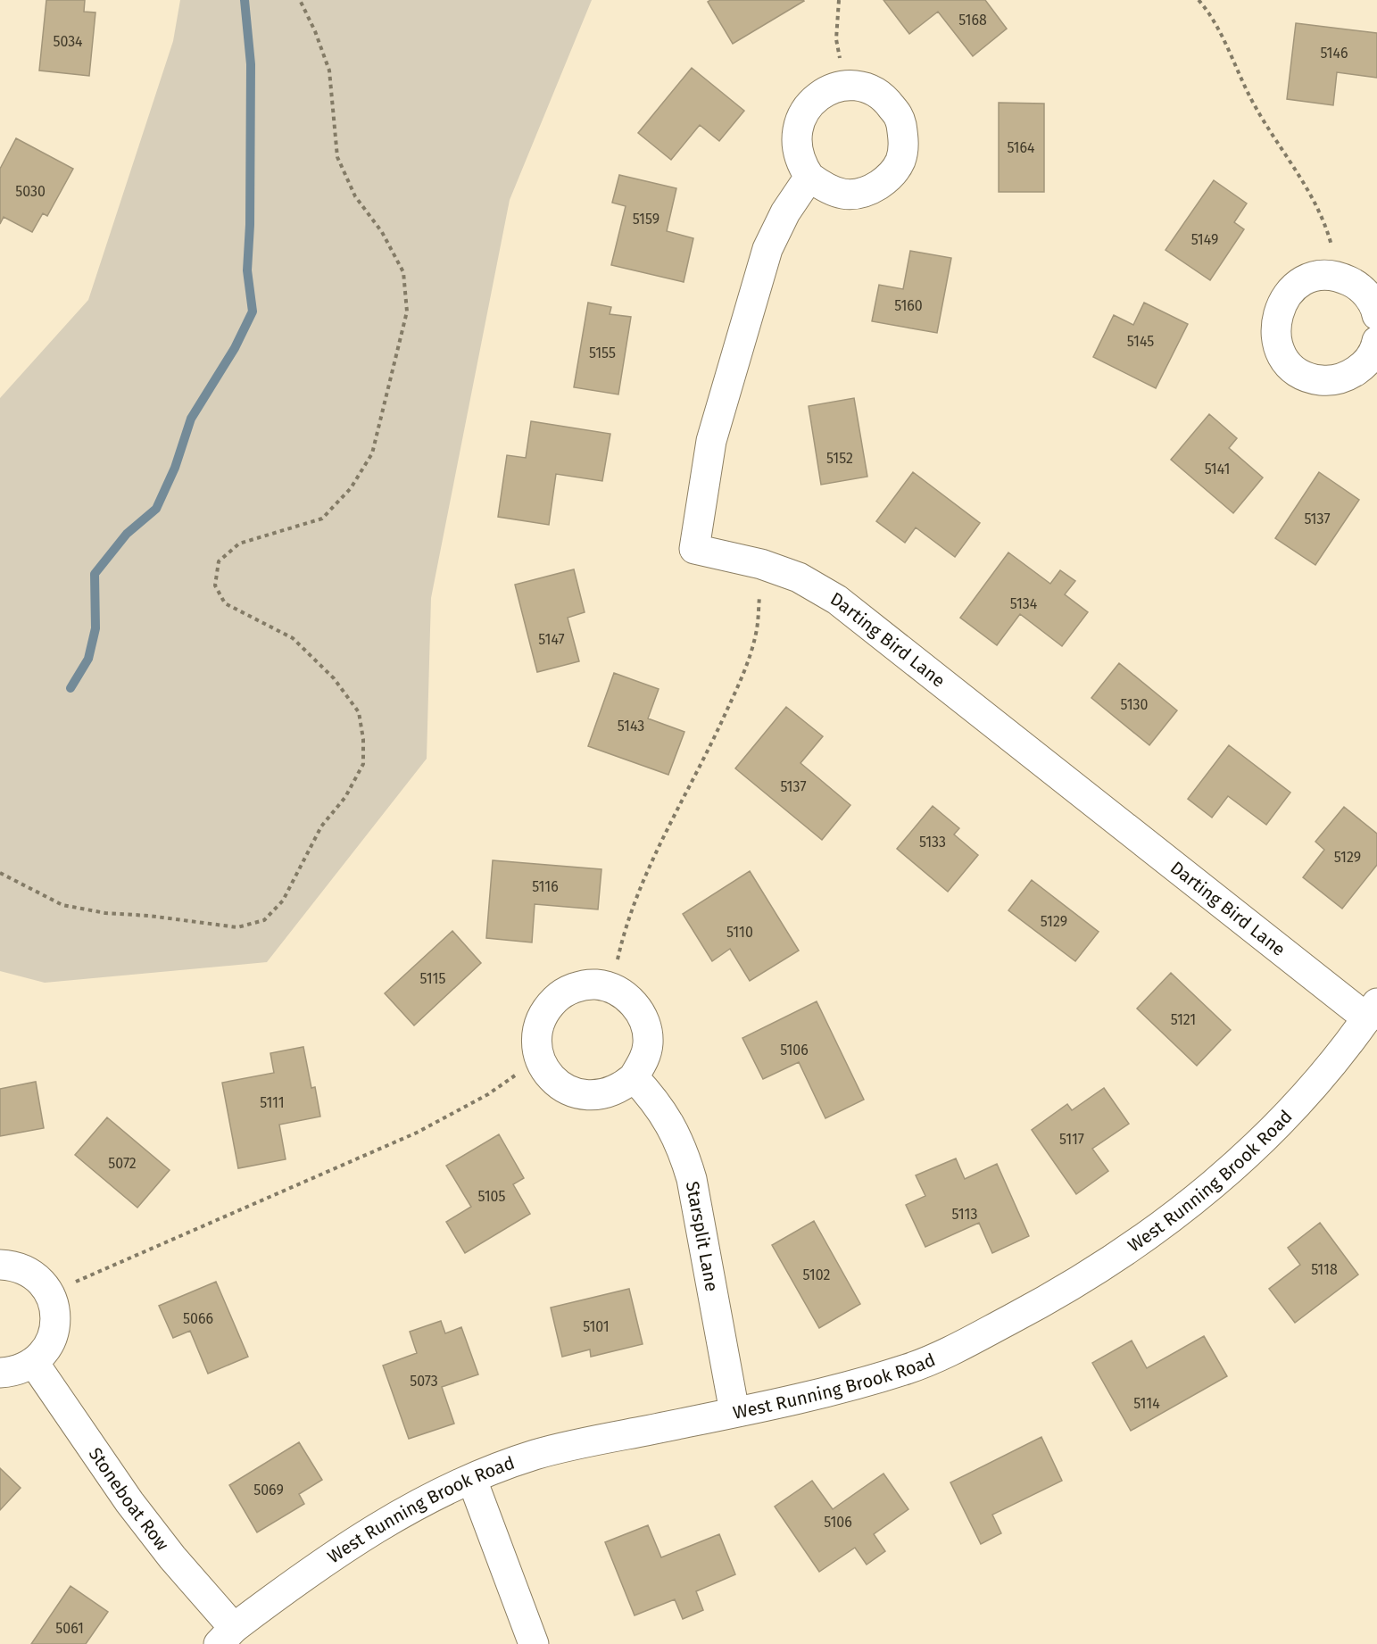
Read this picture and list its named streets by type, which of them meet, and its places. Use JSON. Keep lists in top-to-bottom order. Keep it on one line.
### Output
{"streets":{"street":["Darting Bird Lane","West Running Brook Road","Starsplit Lane","Stoneboat Row"]},"crossings":[["Darting Bird Lane","West Running Brook Road"],["West Running Brook Road","Starsplit Lane"],["West Running Brook Road","Stoneboat Row"]],"house_numbers":["5168","5034","5146","5164","5030","5159","5149","5160","5145","5155","5152","5141","5137","5134","5147","5130","5143","5137","5133","5129","5116","5129","5110","5115","5121","5106","5111","5117","5072","5105","5113","5118","5102","5066","5101","5073","5114","5069","5106","5061"]}
